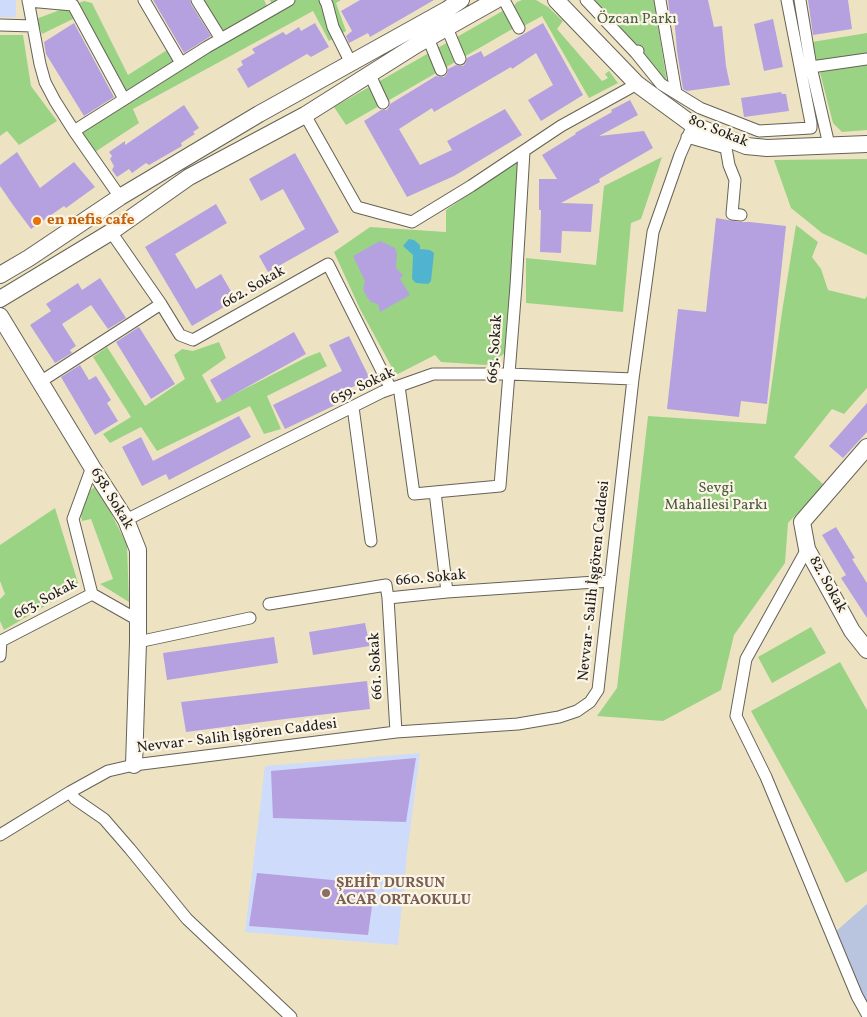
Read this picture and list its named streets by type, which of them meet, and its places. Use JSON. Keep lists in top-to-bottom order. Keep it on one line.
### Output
{"streets":{"street":["80. Sokak","662. Sokak","665. Sokak","659. Sokak","658. Sokak","660. Sokak","Nevvar - Salih İşgören Caddesi","82. Sokak","663. Sokak","661. Sokak"]},"crossings":[["80. Sokak","Nevvar - Salih İşgören Caddesi"],["662. Sokak","659. Sokak"],["665. Sokak","659. Sokak"],["659. Sokak","658. Sokak"],["659. Sokak","Nevvar - Salih İşgören Caddesi"],["658. Sokak","Nevvar - Salih İşgören Caddesi"],["660. Sokak","Nevvar - Salih İşgören Caddesi"],["660. Sokak","661. Sokak"],["Nevvar - Salih İşgören Caddesi","661. Sokak"]],"parks":["Özcan Parkı","Sevgi Mahallesi Parkı"],"places":["en nefis cafe","ŞEHİT DURSUN ACAR ORTAOKULU"]}
